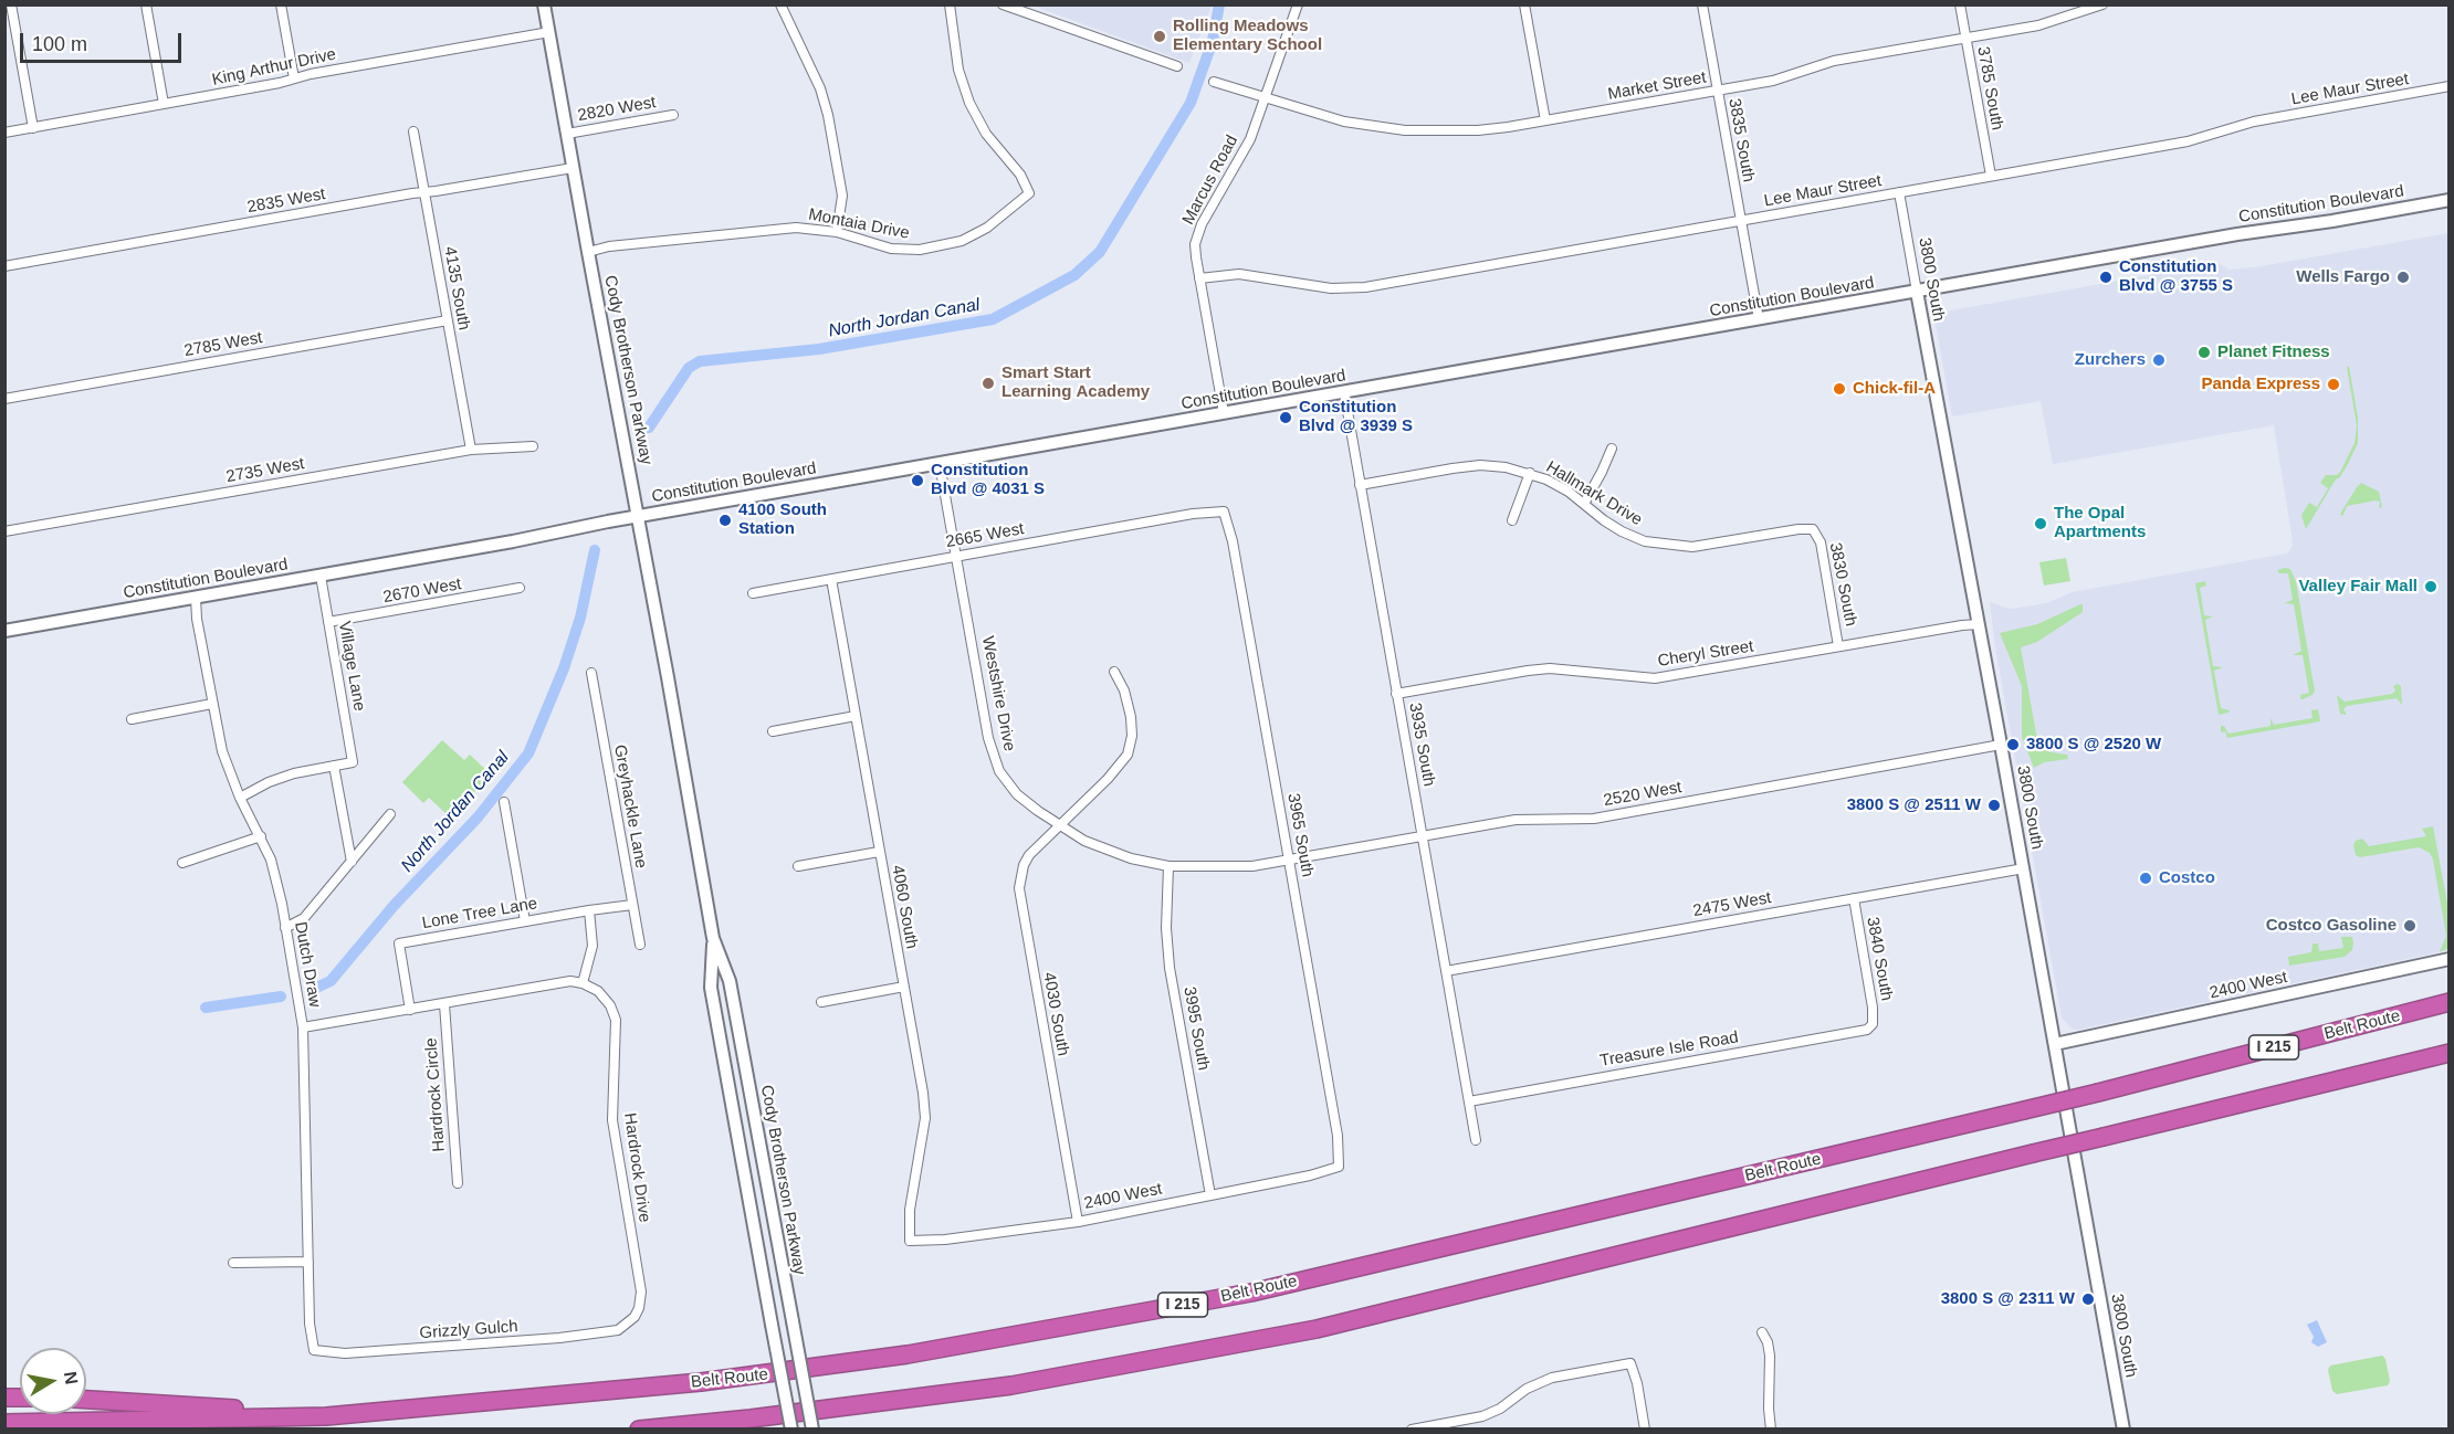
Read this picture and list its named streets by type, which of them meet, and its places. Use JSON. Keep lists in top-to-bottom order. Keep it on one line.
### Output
{"streets":{"highway":["Belt Route","I 215"],"main road":["Constitution Boulevard","3800 South","Cody Brotherson Parkway","2400 West"],"street":["King Arthur Drive","Market Street","3785 South","Lee Maur Street","2820 West","3835 South","Marcus Road","2835 West","Montaia Drive","4135 South","2785 West","2735 West","Hallmark Drive","2665 West","3830 South","2670 West","Cheryl Street","Village Lane","Westshire Drive","3935 South","2520 West","Greyhackle Lane","3965 South","2475 West","4060 South","Lone Tree Lane","3840 South","Dutch Draw","4030 South","3995 South","Treasure Isle Road","Hardrock Circle","Hardrock Drive","Grizzly Gulch"]},"crossings":[["King Arthur Drive","Cody Brotherson Parkway"],["Market Street","3785 South"],["Market Street","3835 South"],["Market Street","Marcus Road"],["3785 South","Lee Maur Street"],["Lee Maur Street","3835 South"],["Lee Maur Street","Marcus Road"],["Lee Maur Street","3800 South"],["2820 West","Cody Brotherson Parkway"],["3835 South","Constitution Boulevard"],["Marcus Road","Constitution Boulevard"],["2835 West","4135 South"],["2835 West","Cody Brotherson Parkway"],["Constitution Boulevard","3800 South"],["Constitution Boulevard","Cody Brotherson Parkway"],["Constitution Boulevard","Village Lane"],["Constitution Boulevard","Westshire Drive"],["Constitution Boulevard","3935 South"],["Constitution Boulevard","Dutch Draw"],["Montaia Drive","Cody Brotherson Parkway"],["3800 South","Cheryl Street"],["3800 South","2520 West"],["3800 South","2475 West"],["3800 South","2400 West"],["4135 South","2785 West"],["4135 South","2735 West"],["Hallmark Drive","3830 South"],["Hallmark Drive","3935 South"],["2665 West","Westshire Drive"],["2665 West","3965 South"],["2665 West","4060 South"],["3830 South","Cheryl Street"],["2670 West","Village Lane"],["Cheryl Street","3935 South"],["Westshire Drive","2520 West"],["Westshire Drive","3965 South"],["Westshire Drive","4030 South"],["Westshire Drive","3995 South"],["3935 South","2520 West"],["3935 South","2475 West"],["3935 South","Treasure Isle Road"],["2520 West","3965 South"],["Greyhackle Lane","Lone Tree Lane"],["3965 South","2400 West"],["2475 West","3840 South"],["4060 South","2400 West"],["3840 South","Treasure Isle Road"],["Dutch Draw","Grizzly Gulch"],["2400 West","4030 South"],["2400 West","3995 South"],["Hardrock Drive","Grizzly Gulch"]],"water":["North Jordan Canal"],"places":["Rolling Meadows Elementary School","Constitution Blvd @ 3755 S","Wells Fargo","Planet Fitness","Zurchers","Smart Start Learning Academy","Panda Express","Chick-fil-A","Constitution Blvd @ 3939 S","Constitution Blvd @ 4031 S","4100 South Station","The Opal Apartments","Valley Fair Mall","3800 S @ 2520 W","3800 S @ 2511 W","Costco","Costco Gasoline","3800 S @ 2311 W"],"scale_bar":"100 m","north":"right"}
